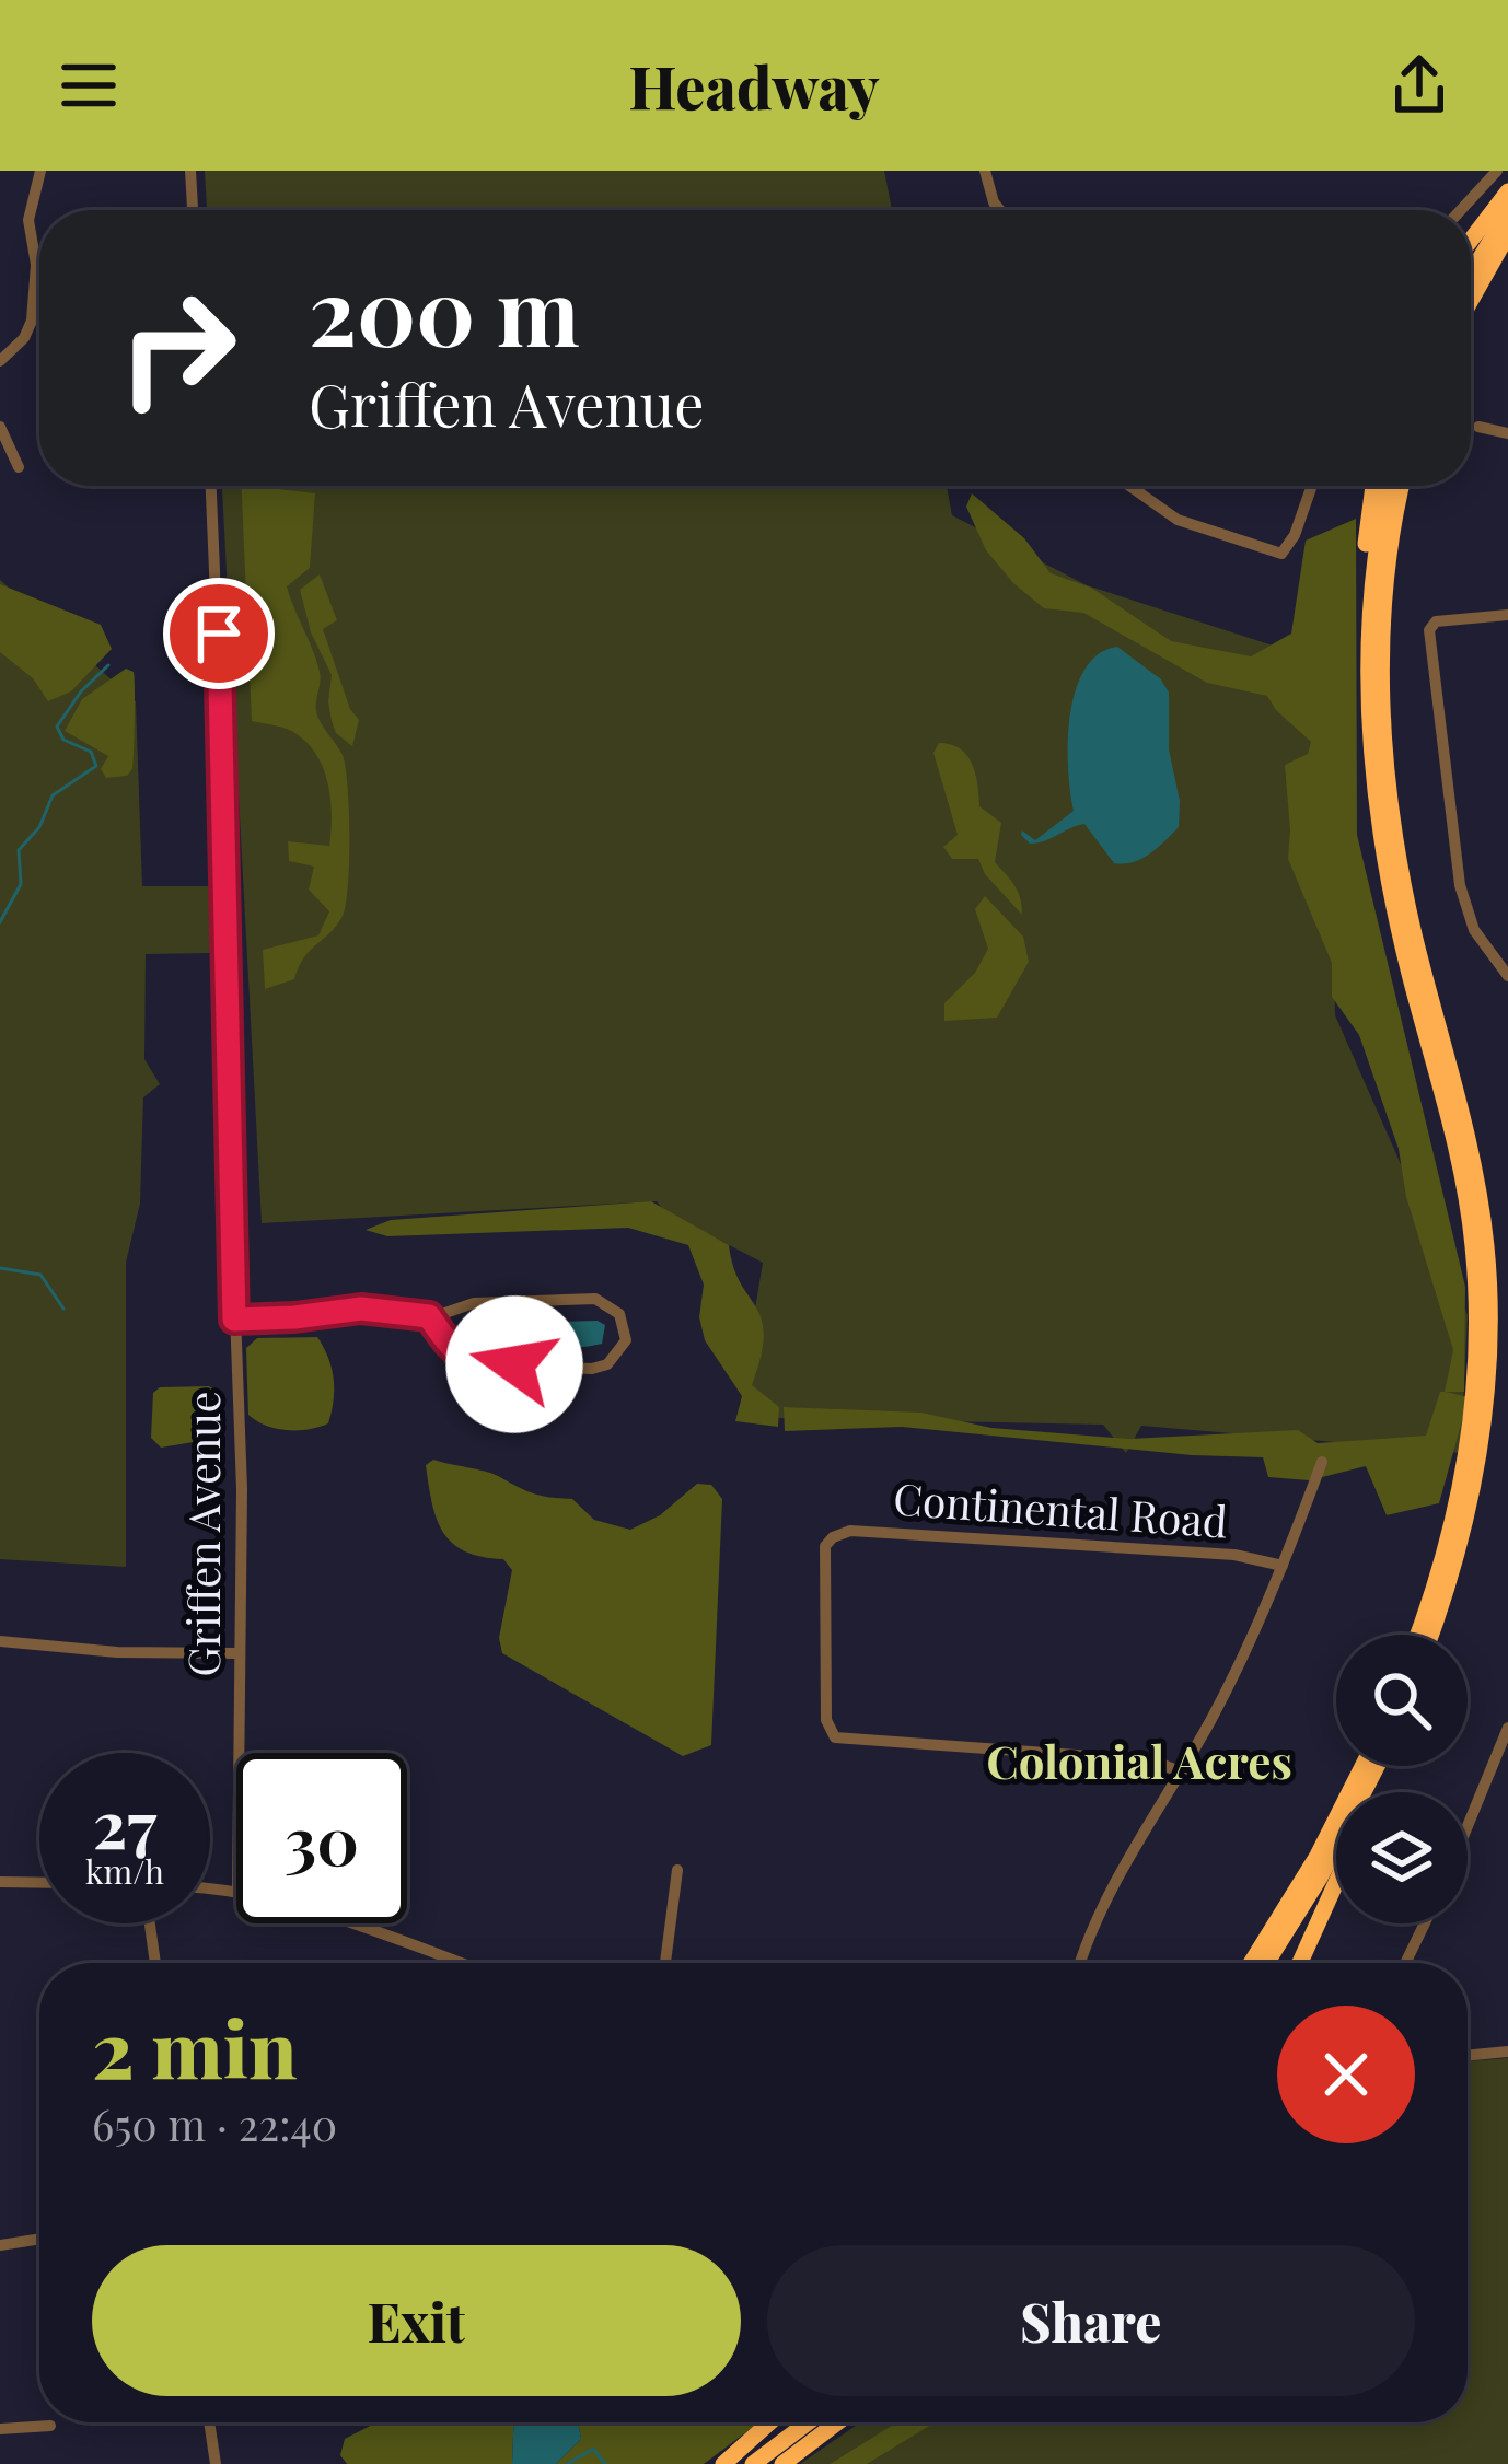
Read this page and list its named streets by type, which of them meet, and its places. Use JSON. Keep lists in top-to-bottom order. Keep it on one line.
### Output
{"streets":{"street":["Continental Road","Griffen Avenue"]},"districts":["Colonial Acres"],"page":{"header":"Headway","turn":["200 m","Griffen Avenue"],"speed":"27 km/h","limit":"30","heading":["2 min","650 m · 22:40"],"buttons":["Exit","Share"]}}
